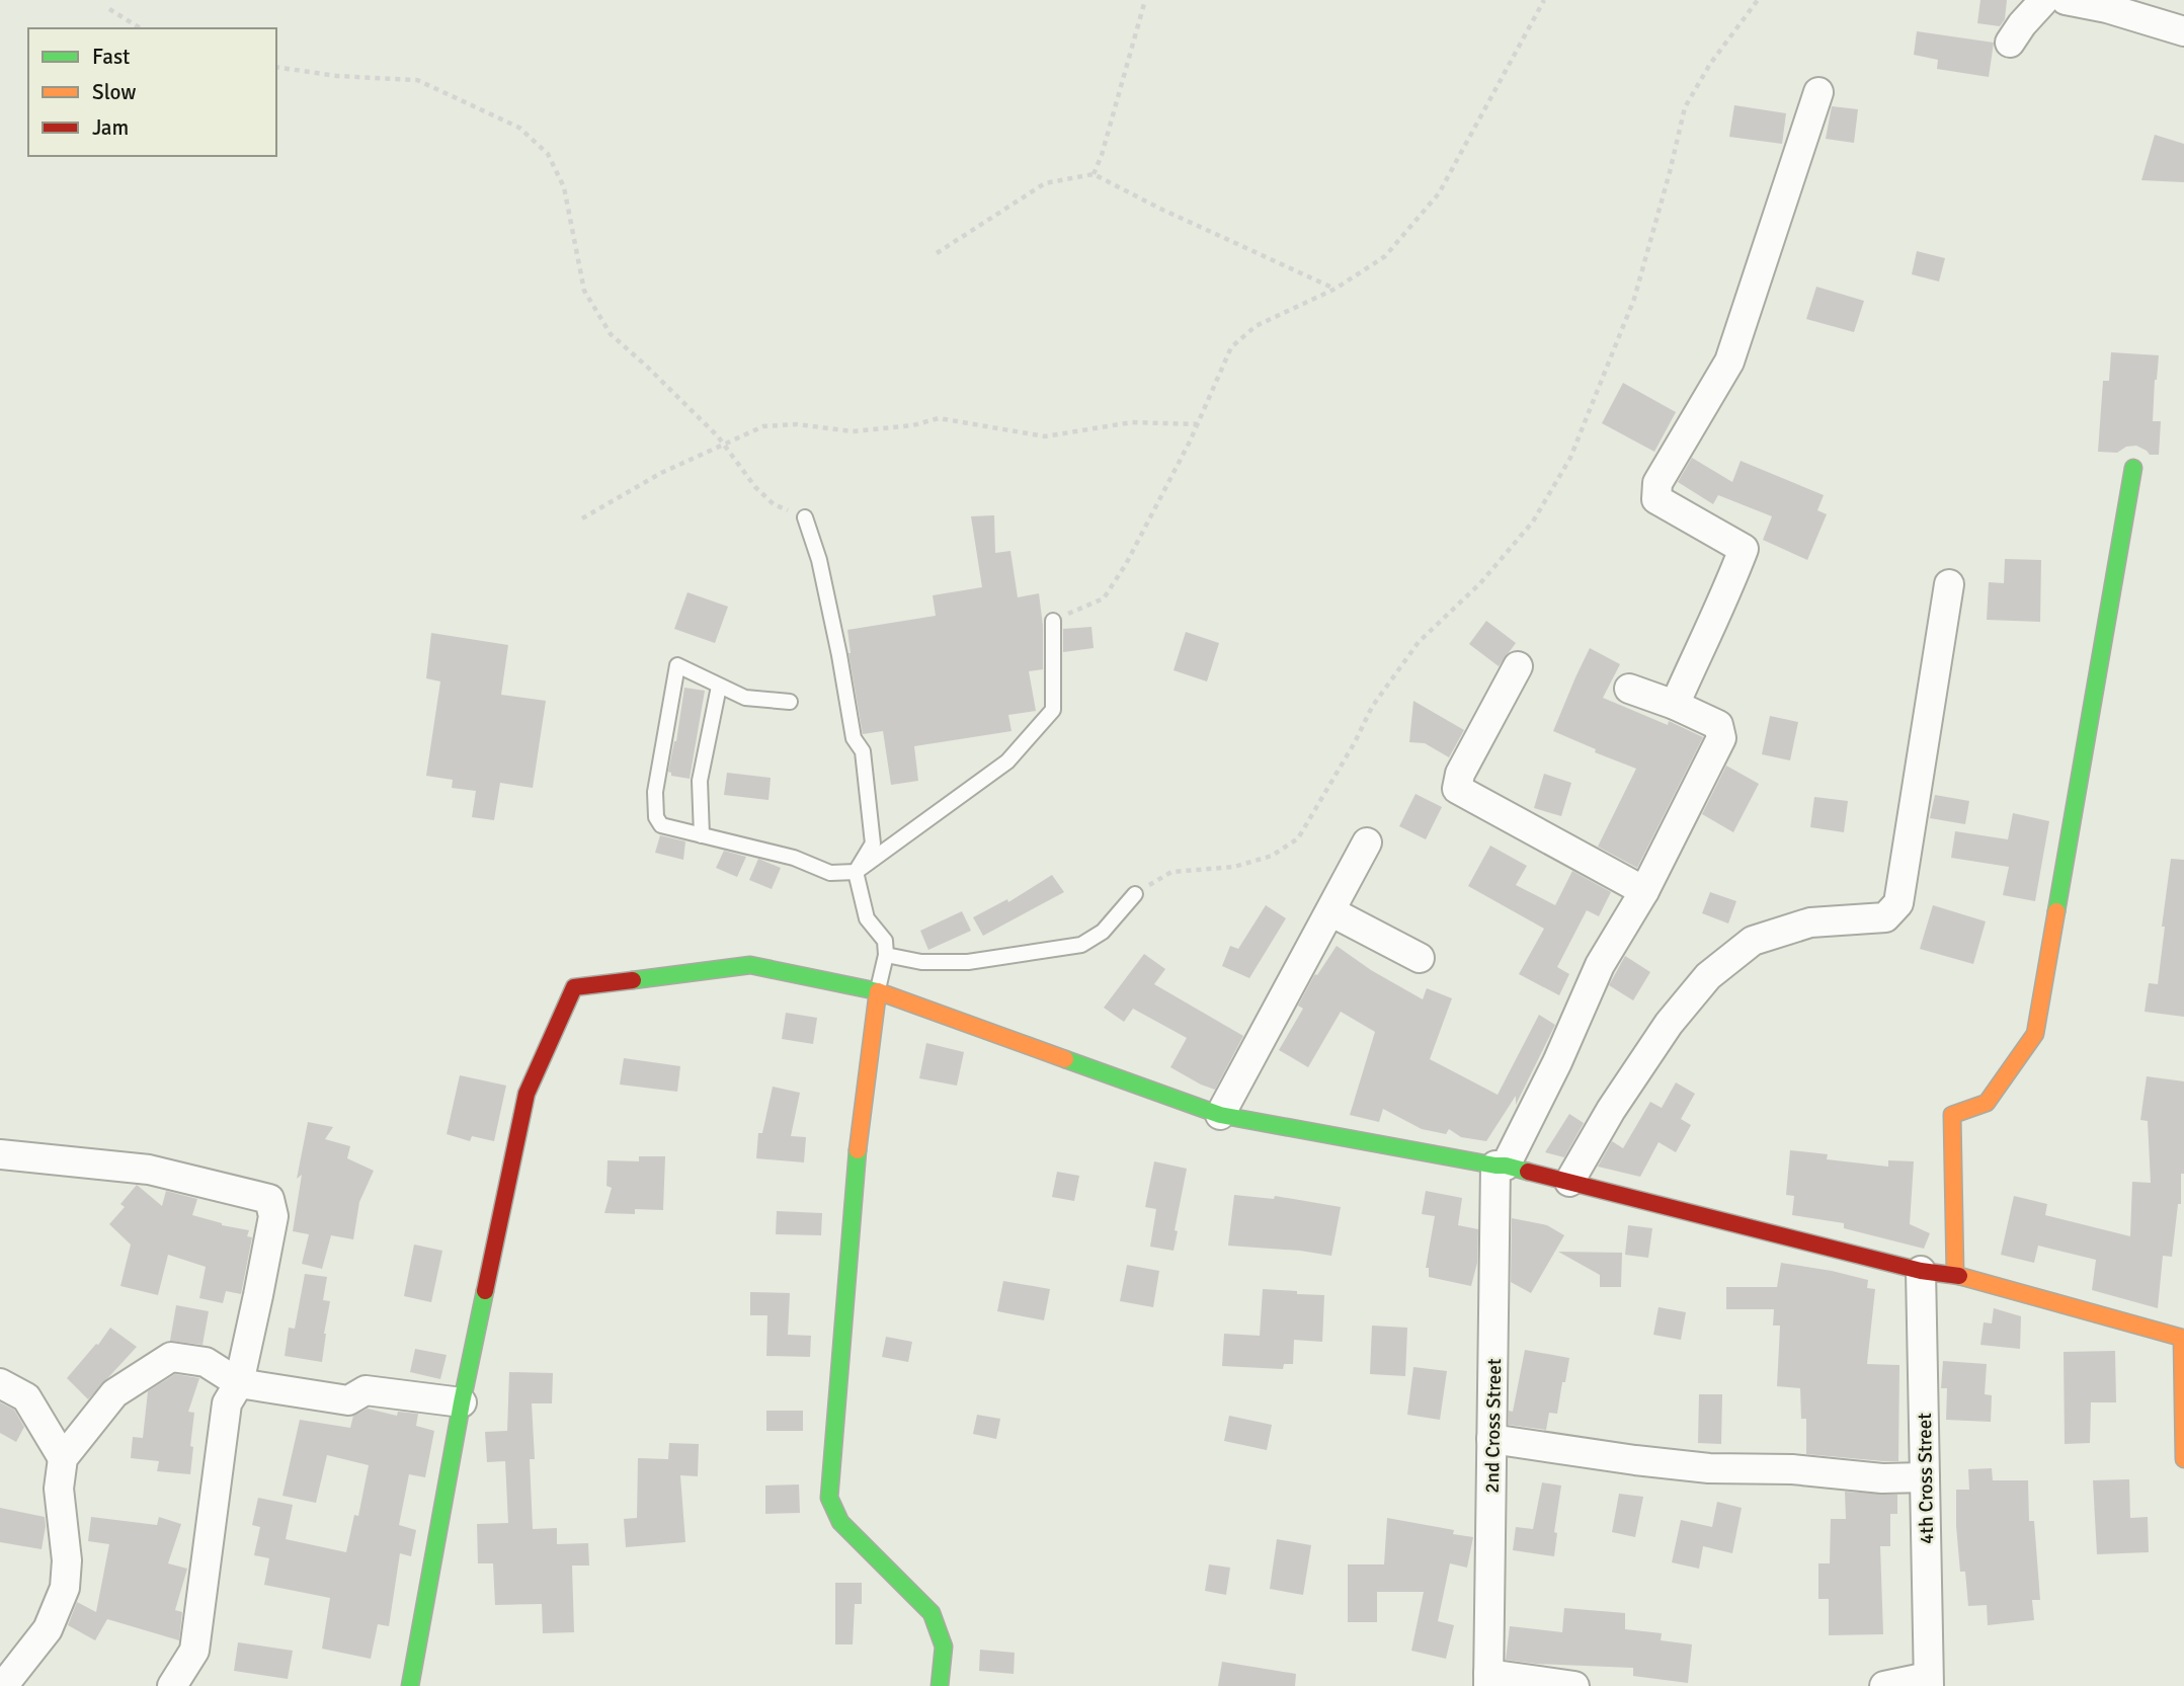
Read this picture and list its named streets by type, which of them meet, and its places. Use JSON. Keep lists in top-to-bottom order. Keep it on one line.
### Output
{"streets":{"street":["2nd Cross Street","4th Cross Street"]},"legend":["Fast","Slow","Jam"]}
